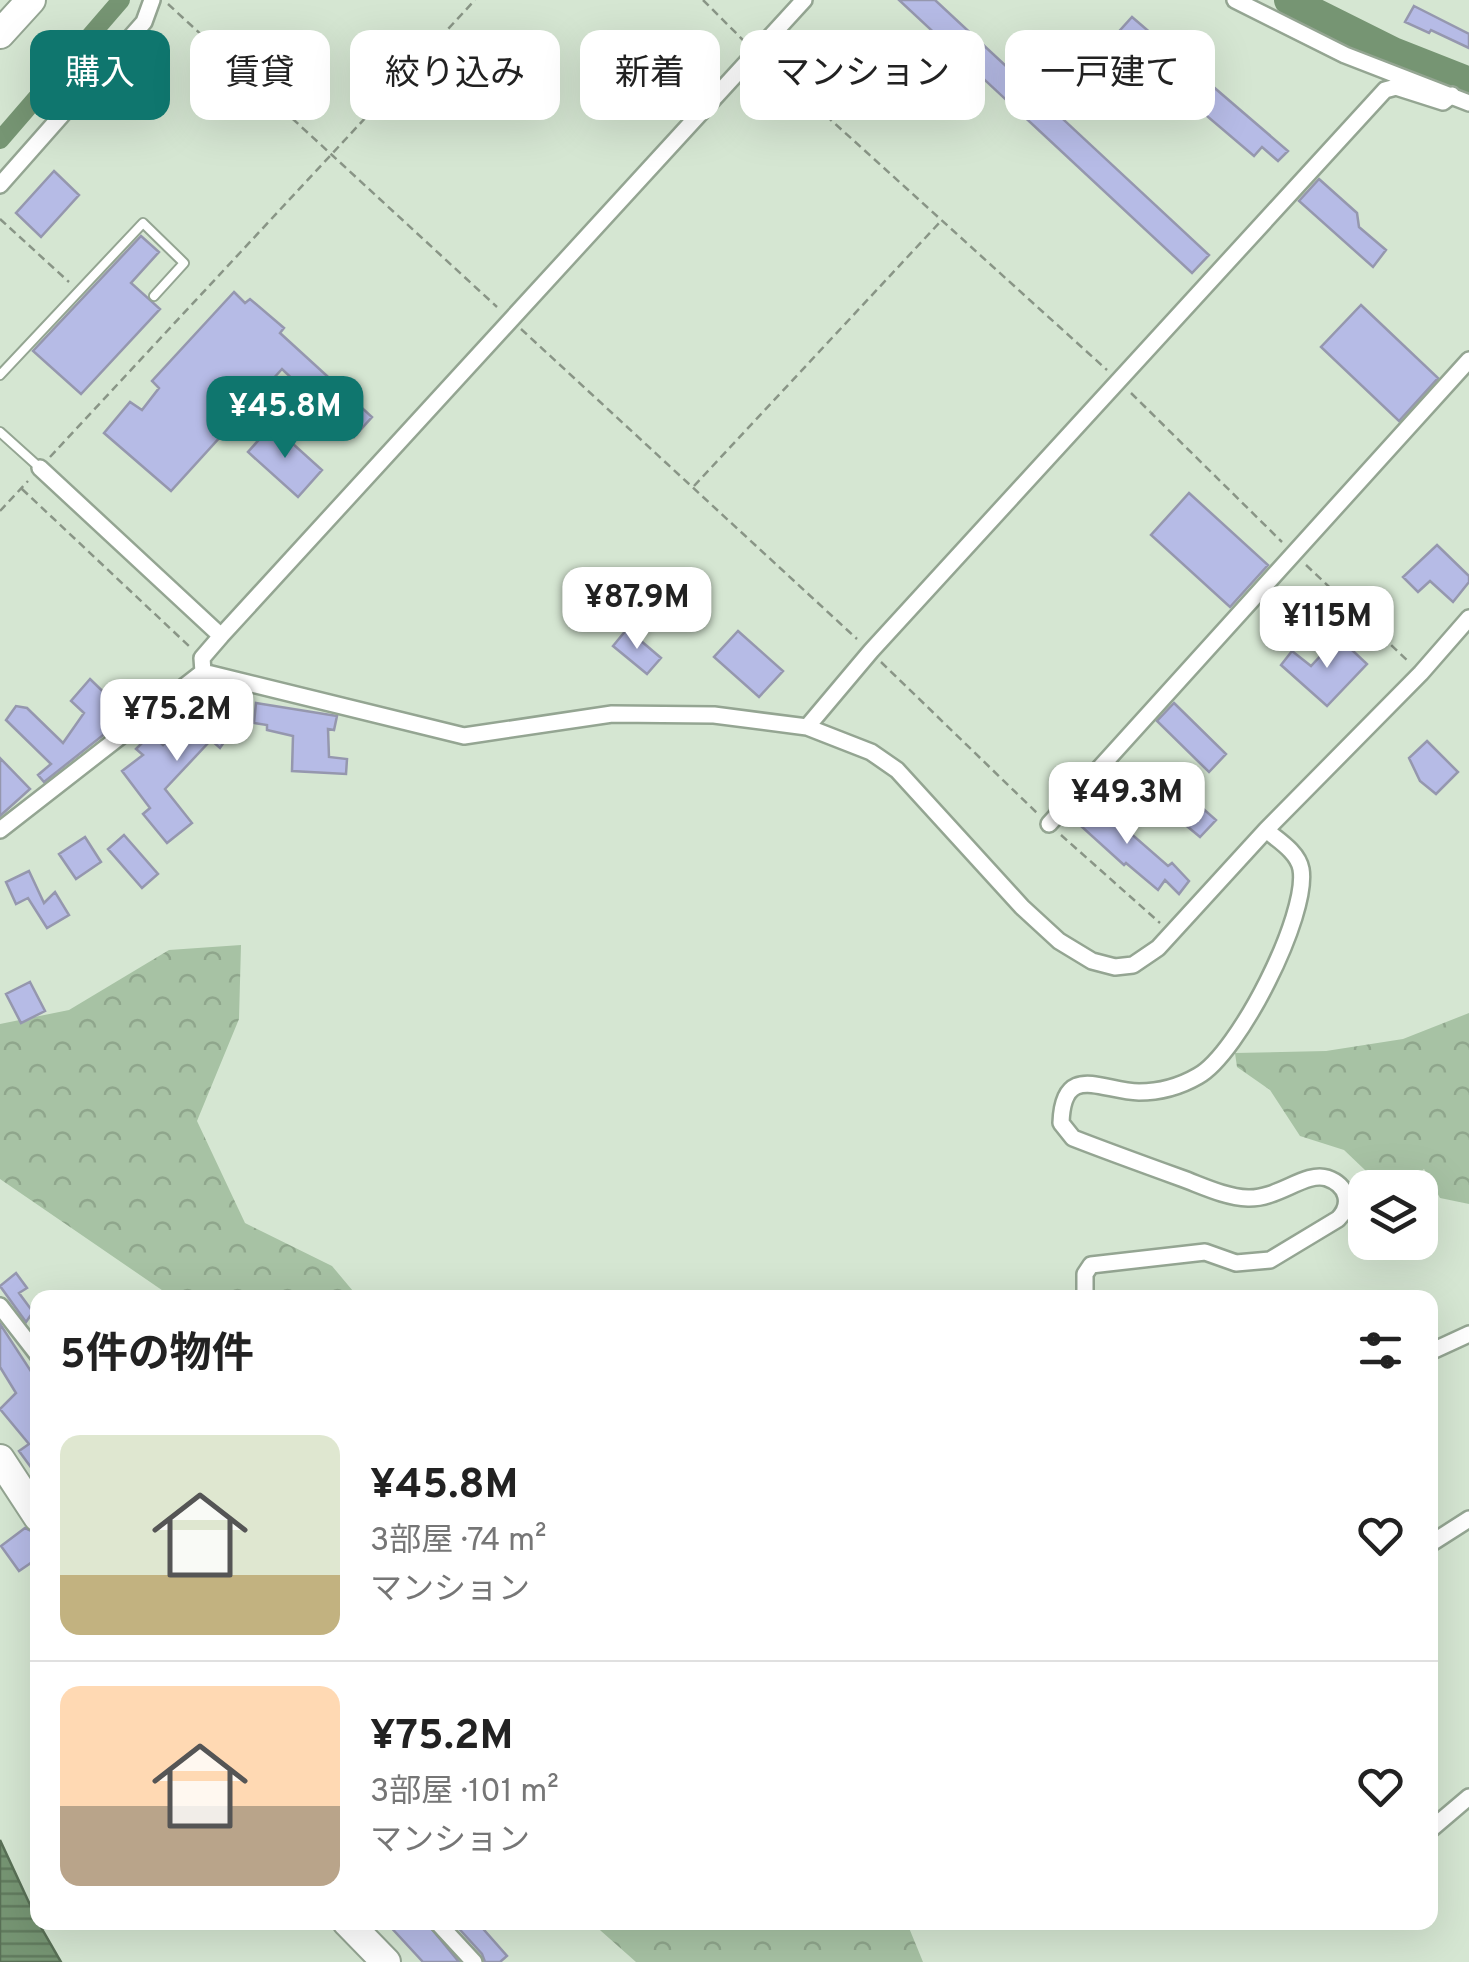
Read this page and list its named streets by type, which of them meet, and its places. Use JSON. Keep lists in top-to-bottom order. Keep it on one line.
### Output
{"page":{"chip":["購入","賃貸","絞り込み","新着","マンション","一戸建て"],"price":["¥45.8M","¥87.9M","¥115M","¥75.2M","¥49.3M"],"heading":"5件の物件","list":[{"name":"¥45.8M","note":"3部屋 · 74 m² · マンション"},{"name":"¥75.2M","note":"3部屋 · 101 m² · マンション"}]}}
